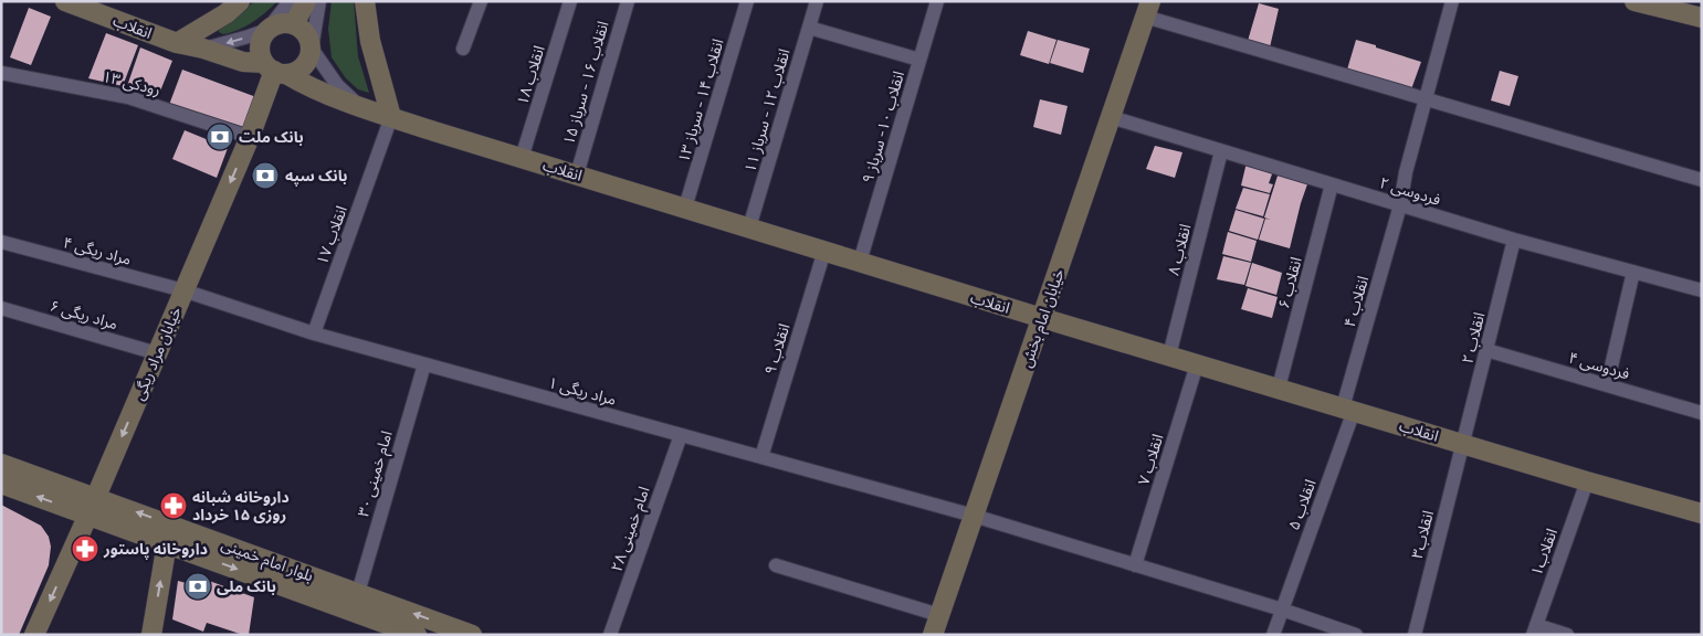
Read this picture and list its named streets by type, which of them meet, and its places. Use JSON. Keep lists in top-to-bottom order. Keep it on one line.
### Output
{"streets":{"street":["انقلاب","انقلاب ۱۸","رودکی ۱۳","انقلاب ۱۶ - سرباز ۱۵","انقلاب ۱۴ - سرباز ۱۳","انقلاب ۱۲ - سرباز ۱۱","انقلاب ۱۰- سرباز ۹","فردوسی ۲","انقلاب ۱۷","انقلاب ۸","مراد ریگی ۴","انقلاب ۶","انقلاب ۴","مراد ریگی ۶","خیابان امام بخش","انقلاب ۲","انقلاب ۹","خیابان مراد ریگی","فردوسی ۴","مراد ریگی ۱","انقلاب ۷","امام خمینی ۳۰","انقلاب ۵","امام خمینی ۲۸","انقلاب۳","انقلاب۱","بلوار امام خمینی"]},"crossings":[["انقلاب","انقلاب ۱۸"],["انقلاب","انقلاب ۱۶ - سرباز ۱۵"],["انقلاب","انقلاب ۱۴ - سرباز ۱۳"],["انقلاب","انقلاب ۱۲ - سرباز ۱۱"],["انقلاب","انقلاب ۱۰- سرباز ۹"],["انقلاب","انقلاب ۱۷"],["انقلاب","انقلاب ۸"],["انقلاب","انقلاب ۶"],["انقلاب","انقلاب ۴"],["انقلاب","خیابان امام بخش"],["انقلاب","انقلاب ۲"],["انقلاب","انقلاب ۹"],["انقلاب","خیابان مراد ریگی"],["انقلاب","انقلاب ۷"],["انقلاب","انقلاب ۵"],["انقلاب","انقلاب۳"],["انقلاب","انقلاب۱"],["رودکی ۱۳","خیابان مراد ریگی"],["فردوسی ۲","انقلاب ۸"],["فردوسی ۲","انقلاب ۶"],["فردوسی ۲","انقلاب ۴"],["فردوسی ۲","خیابان امام بخش"],["فردوسی ۲","انقلاب ۲"],["انقلاب ۱۷","مراد ریگی ۱"],["مراد ریگی ۴","خیابان مراد ریگی"],["مراد ریگی ۴","مراد ریگی ۱"],["انقلاب ۴","انقلاب ۵"],["مراد ریگی ۶","خیابان مراد ریگی"],["خیابان امام بخش","مراد ریگی ۱"],["انقلاب ۲","فردوسی ۴"],["انقلاب ۲","انقلاب۳"],["انقلاب ۹","مراد ریگی ۱"],["خیابان مراد ریگی","مراد ریگی ۱"],["خیابان مراد ریگی","بلوار امام خمینی"],["مراد ریگی ۱","انقلاب ۷"],["مراد ریگی ۱","امام خمینی ۳۰"],["مراد ریگی ۱","انقلاب ۵"],["مراد ریگی ۱","امام خمینی ۲۸"],["امام خمینی ۳۰","بلوار امام خمینی"]],"one_way":["خیابان مراد ریگی"],"places":{"bank":["بانک ملت","بانک سپه","بانک ملی"],"pharmacy":["داروخانه شبانه روزی ۱۵ خرداد","داروخانه پاستور"]}}
